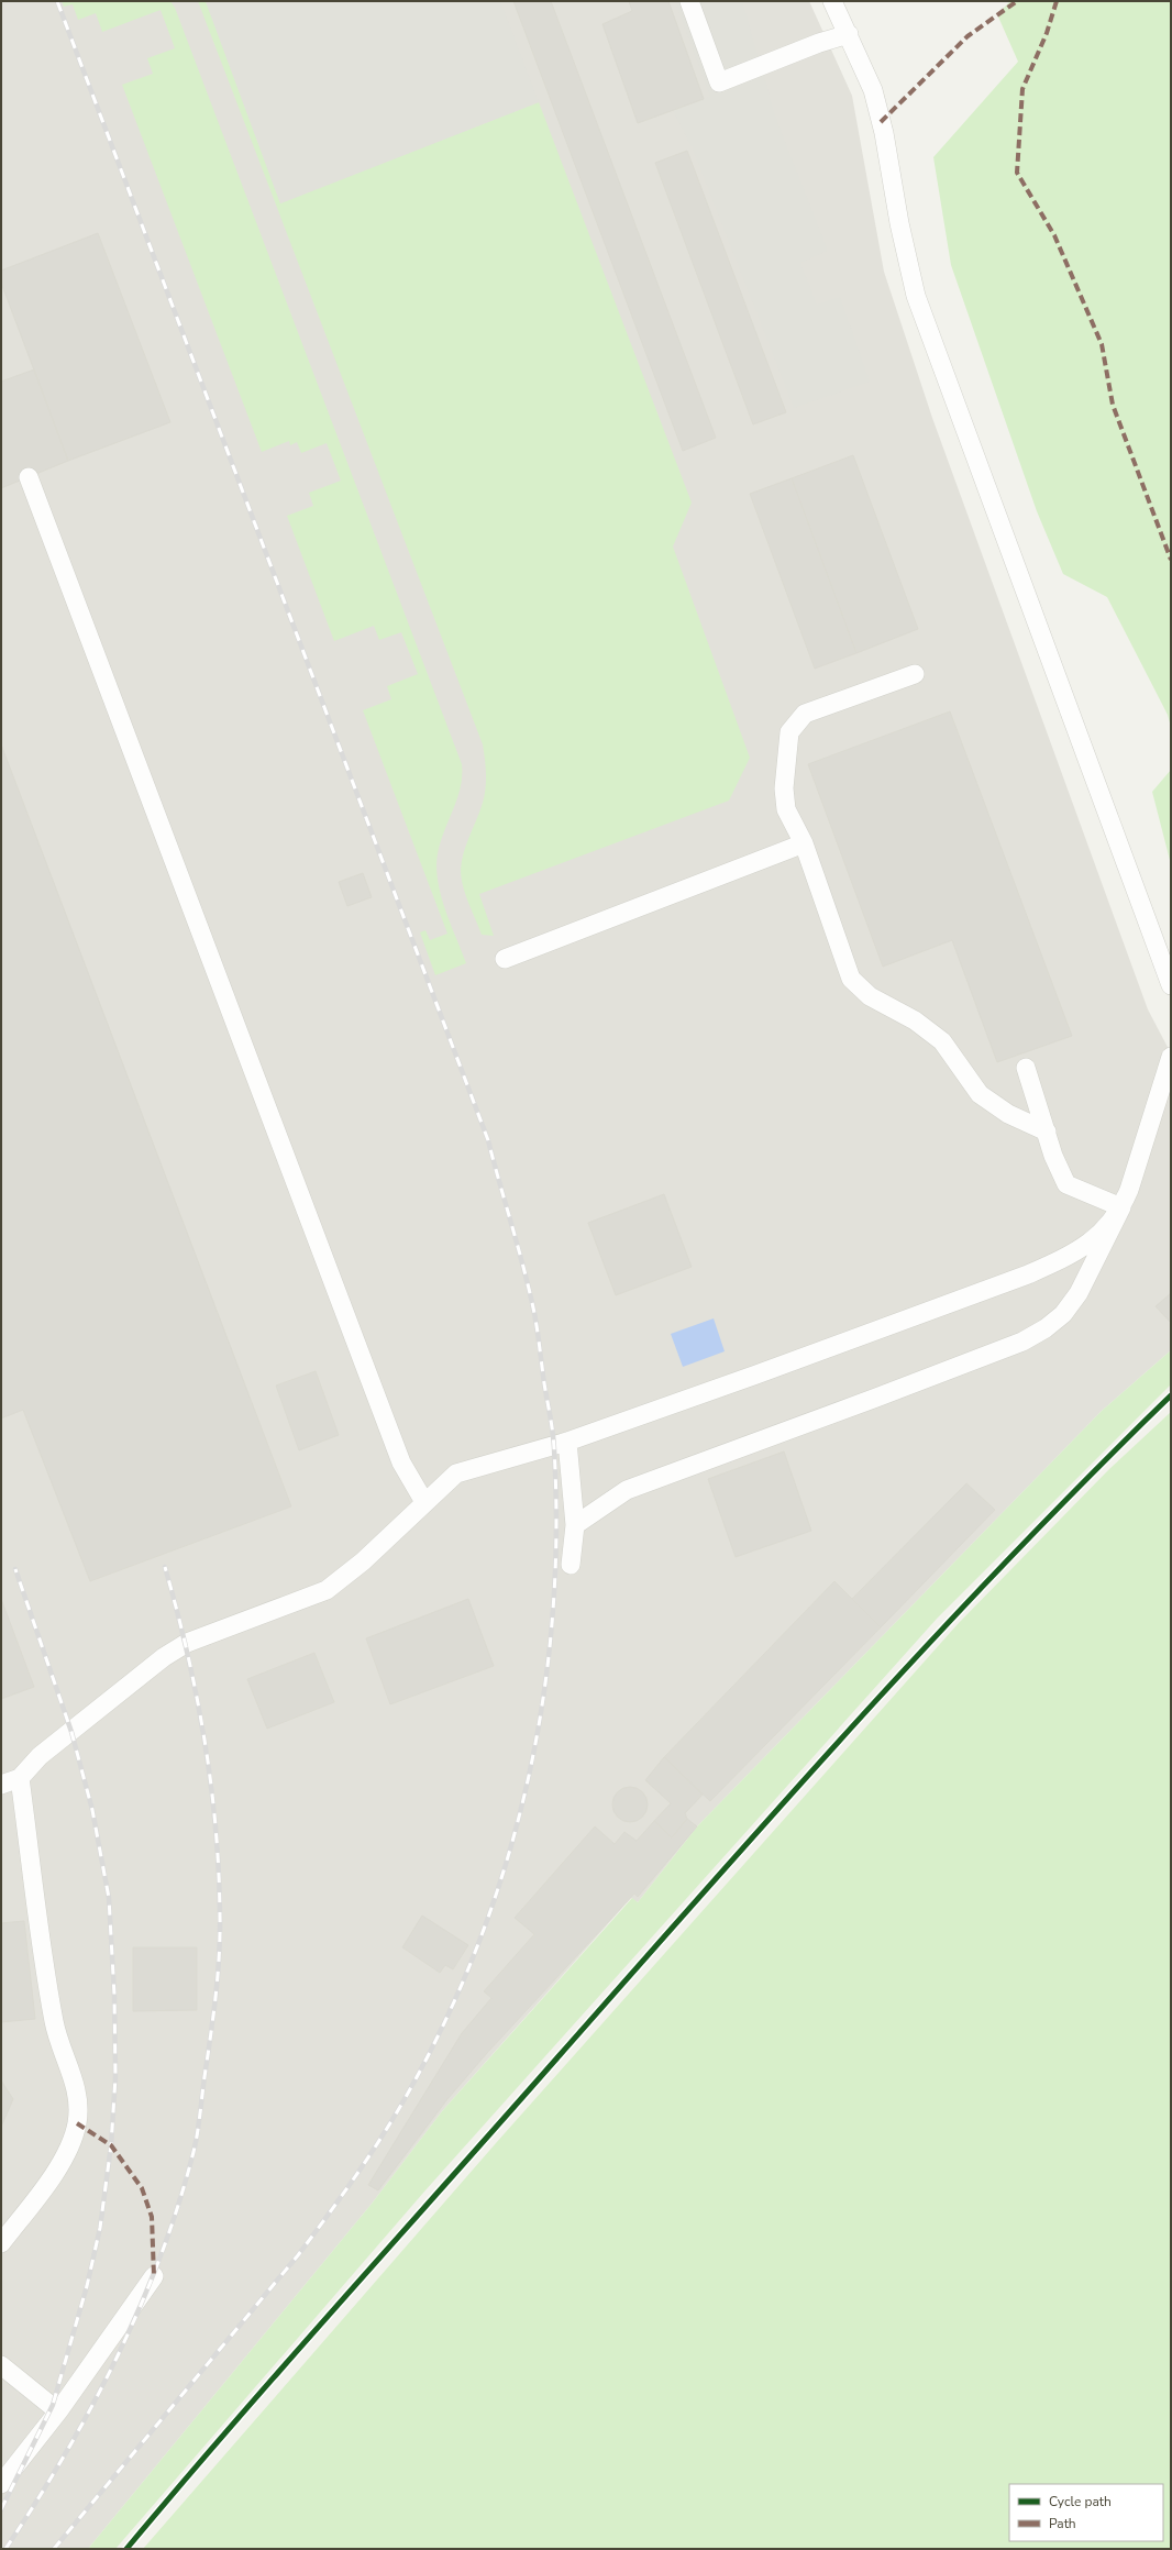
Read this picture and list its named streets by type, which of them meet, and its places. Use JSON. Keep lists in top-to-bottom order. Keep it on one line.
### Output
{"legend":["Cycle path","Path"]}
